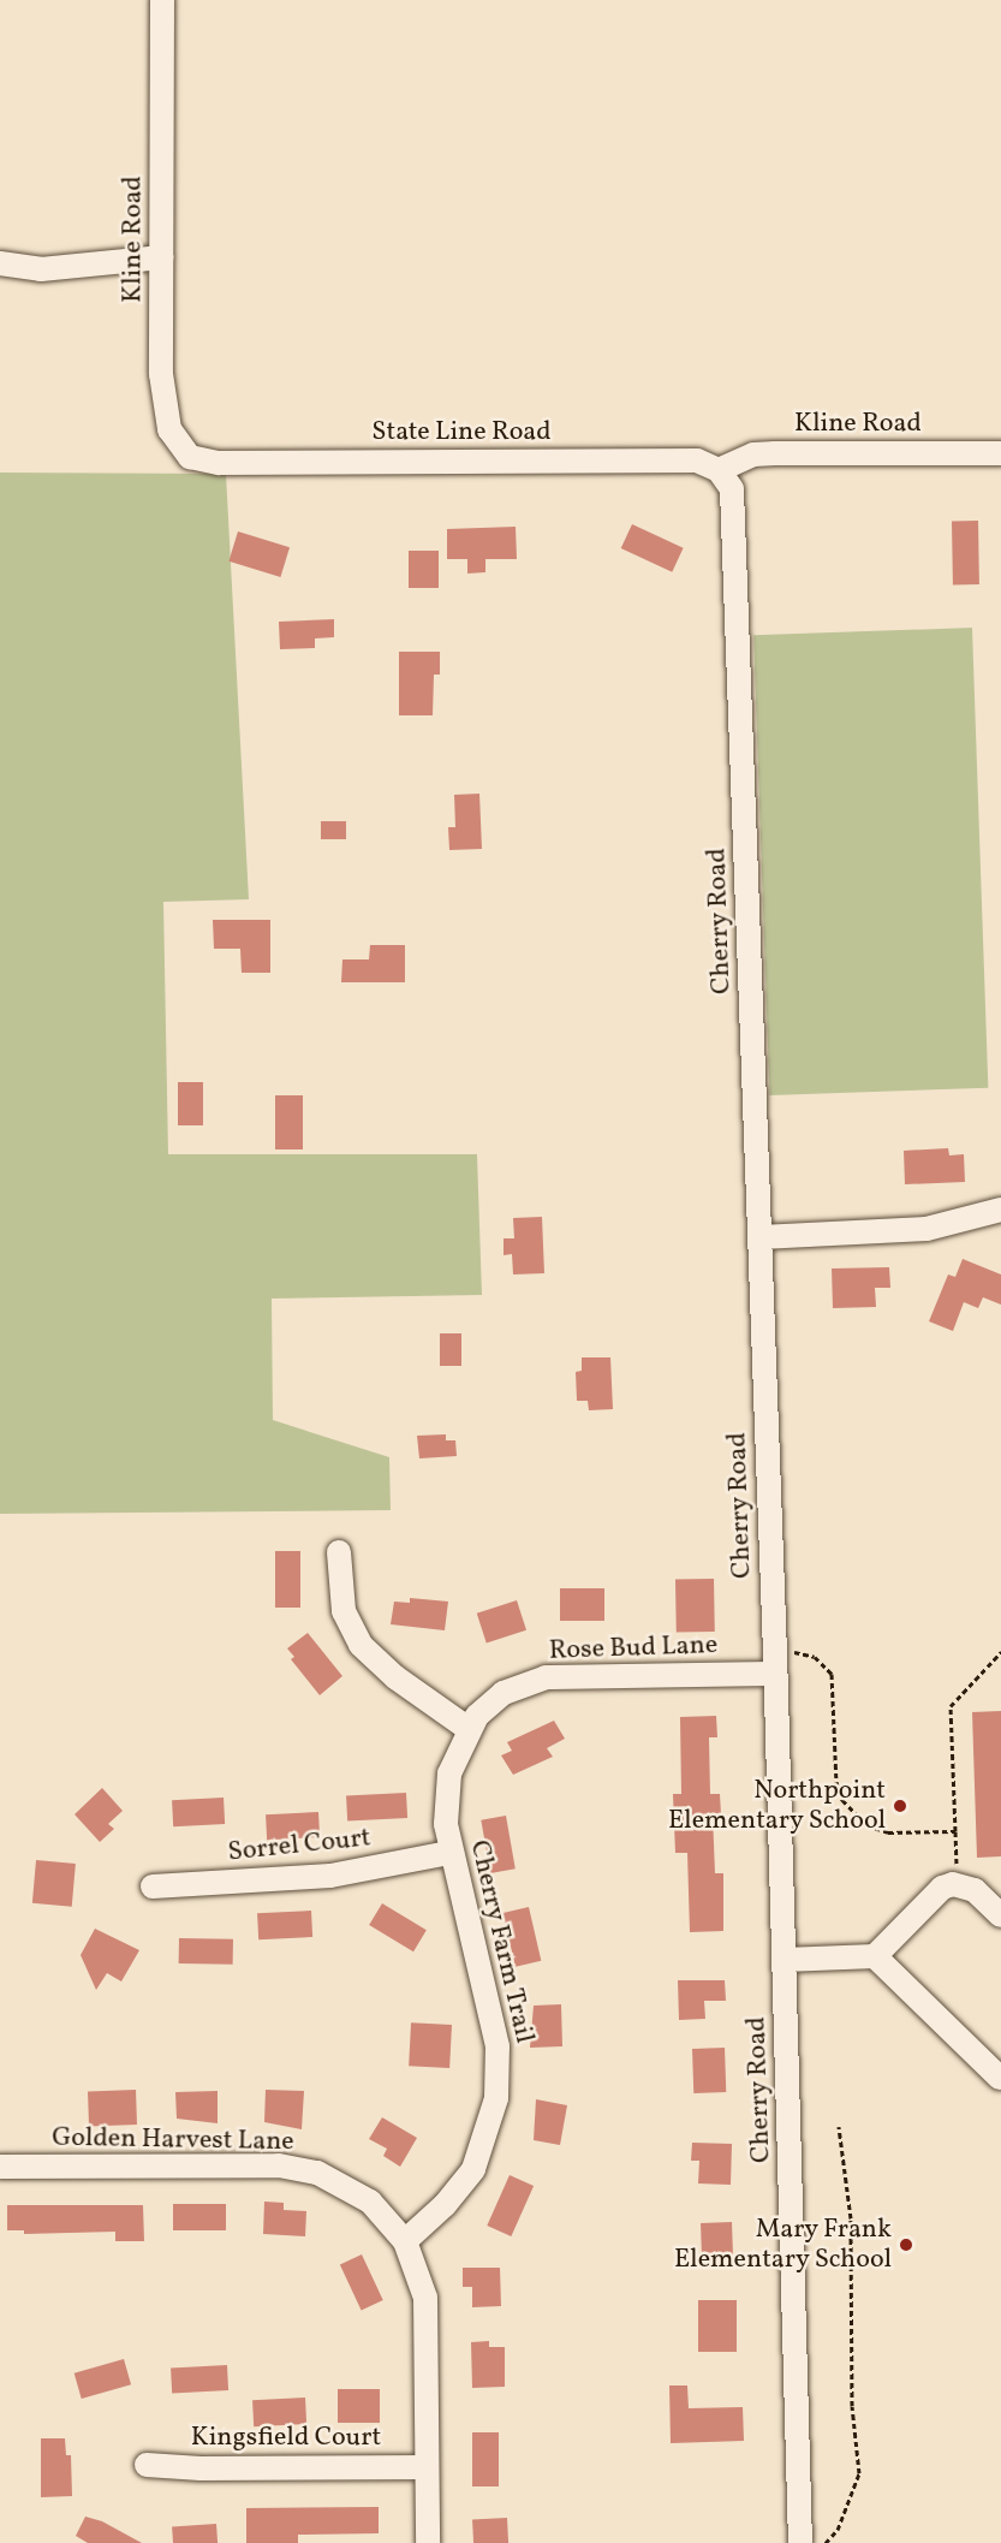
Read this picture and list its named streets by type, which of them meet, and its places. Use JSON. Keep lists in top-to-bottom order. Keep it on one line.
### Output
{"streets":{"street":["Kline Road","State Line Road","Cherry Road","Rose Bud Lane","Sorrel Court","Cherry Farm Trail","Golden Harvest Lane","Kingsfield Court"]},"crossings":[["Kline Road","State Line Road"],["Kline Road","Cherry Road"],["State Line Road","Cherry Road"],["Cherry Road","Rose Bud Lane"],["Rose Bud Lane","Cherry Farm Trail"],["Sorrel Court","Cherry Farm Trail"],["Cherry Farm Trail","Golden Harvest Lane"]],"places":["Northpoint Elementary School","Mary Frank Elementary School"]}
